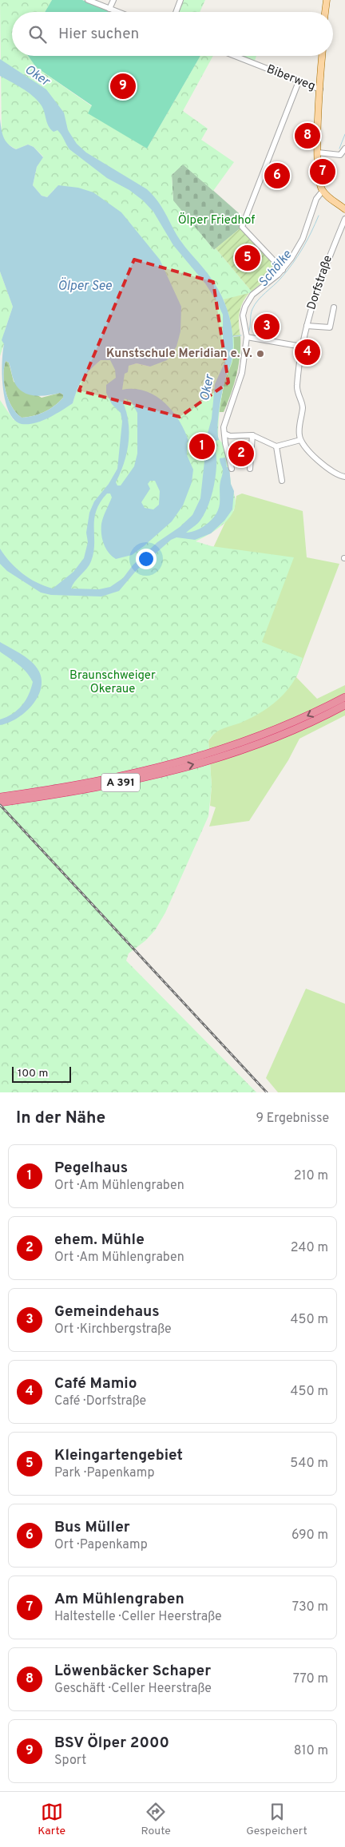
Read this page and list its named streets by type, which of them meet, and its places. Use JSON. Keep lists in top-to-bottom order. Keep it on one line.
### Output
{"streets":{"highway":["A 391"],"street":["Biberweg","Dorfstraße"]},"water":["Oker","Schölke","Ölper See"],"parks":["Ölper Friedhof","Braunschweiger Okeraue"],"places":["Kunstschule Meridian e. V."],"scale_bar":"100 m","page":{"search":"Hier suchen","pins":["9","8","7","6","5","3","4","1","2"],"scale":"100 m","heading":["In der Nähe","9 Ergebnisse"],"list":[{"mark":"1","name":"Pegelhaus","note":"Ort · Am Mühlengraben","value":"210 m"},{"mark":"2","name":"ehem. Mühle","note":"Ort · Am Mühlengraben","value":"240 m"},{"mark":"3","name":"Gemeindehaus","note":"Ort · Kirchbergstraße","value":"450 m"},{"mark":"4","name":"Café Mamio","note":"Café · Dorfstraße","value":"450 m"},{"mark":"5","name":"Kleingartengebiet","note":"Park · Papenkamp","value":"540 m"},{"mark":"6","name":"Bus Müller","note":"Ort · Papenkamp","value":"690 m"},{"mark":"7","name":"Am Mühlengraben","note":"Haltestelle · Celler Heerstraße","value":"730 m"},{"mark":"8","name":"Löwenbäcker Schaper","note":"Geschäft · Celler Heerstraße","value":"770 m"},{"mark":"9","name":"BSV Ölper 2000","note":"Sport","value":"810 m"}],"nav":["Karte","Route","Gespeichert"]}}
